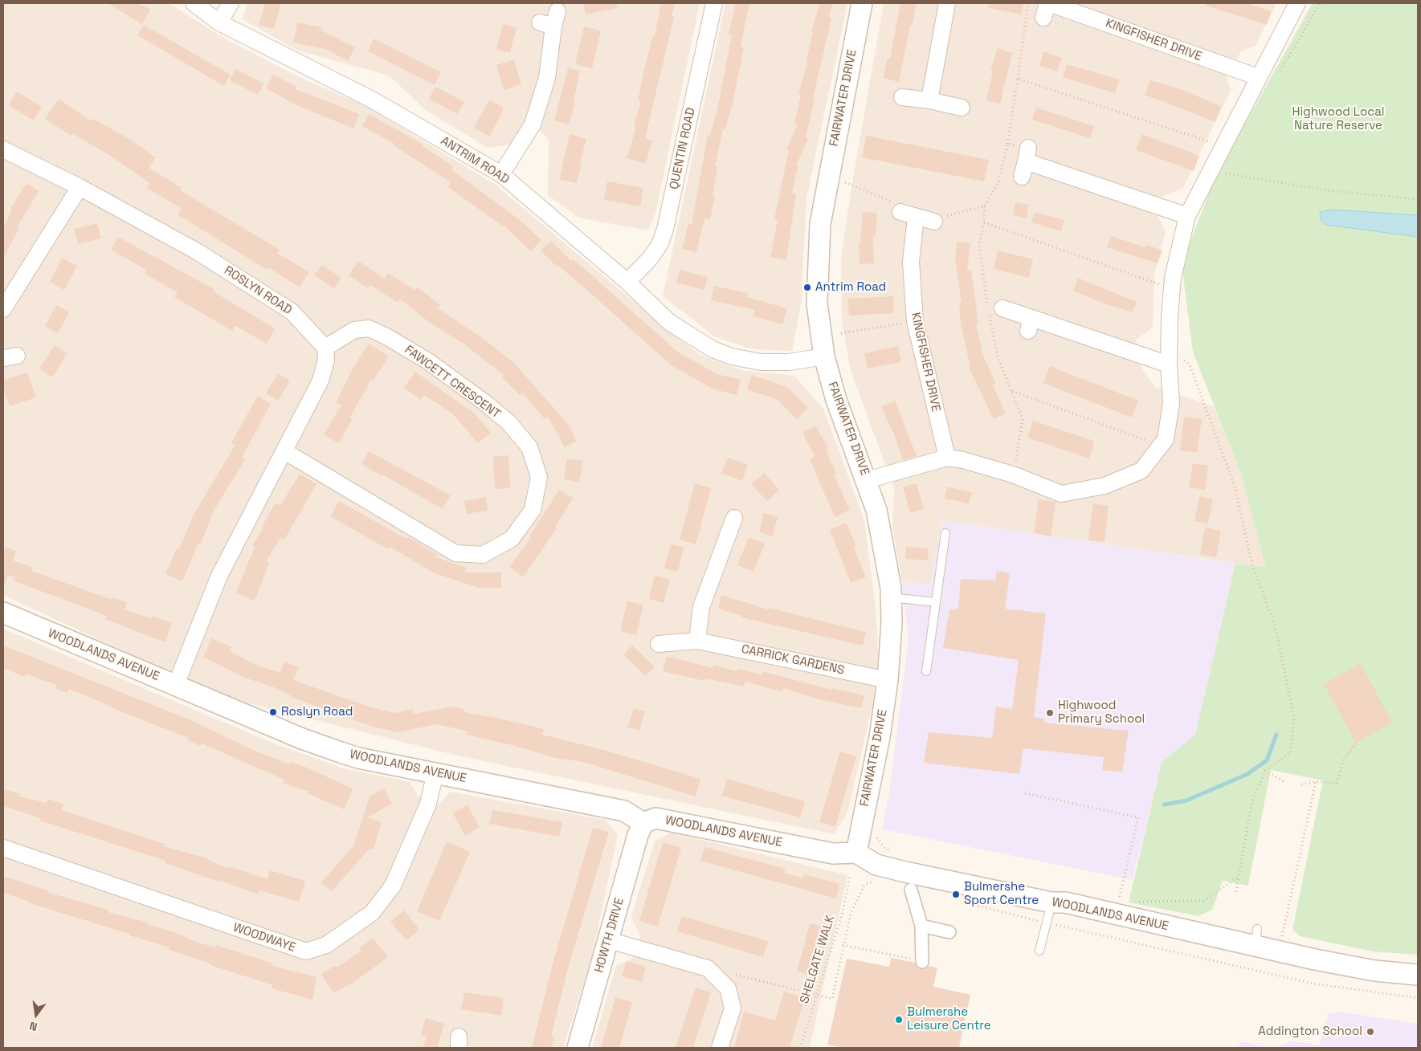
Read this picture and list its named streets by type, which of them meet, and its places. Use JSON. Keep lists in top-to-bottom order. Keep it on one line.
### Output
{"streets":{"street":["KINGFISHER DRIVE","FAIRWATER DRIVE","QUENTIN ROAD","ANTRIM ROAD","ROSLYN ROAD","FAWCETT CRESCENT","WOODLANDS AVENUE","CARRICK GARDENS","HOWTH DRIVE","WOODWAYE"],"path":["SHELGATE WALK"]},"crossings":[["FAIRWATER DRIVE","ANTRIM ROAD"],["FAIRWATER DRIVE","WOODLANDS AVENUE"],["FAIRWATER DRIVE","CARRICK GARDENS"],["QUENTIN ROAD","ANTRIM ROAD"],["ROSLYN ROAD","FAWCETT CRESCENT"],["WOODLANDS AVENUE","HOWTH DRIVE"],["WOODLANDS AVENUE","WOODWAYE"]],"parks":["Highwood Local Nature Reserve"],"places":["Antrim Road","Roslyn Road","Highwood Primary School","Bulmershe Sport Centre","Bulmershe Leisure Centre","Addington School"],"north":"bottom"}
